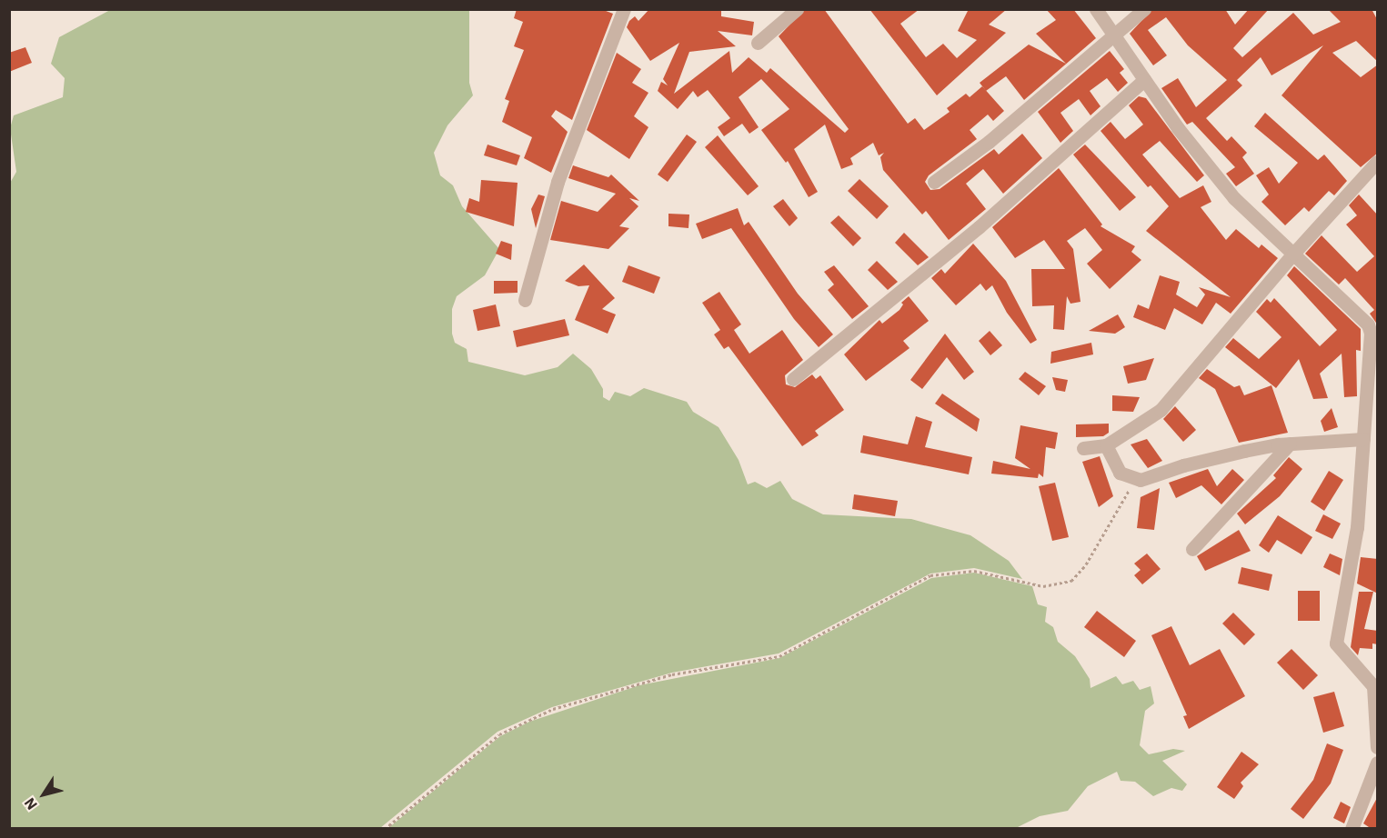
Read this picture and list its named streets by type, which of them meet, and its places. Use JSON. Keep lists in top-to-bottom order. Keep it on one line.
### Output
{"north":"bottom left"}
